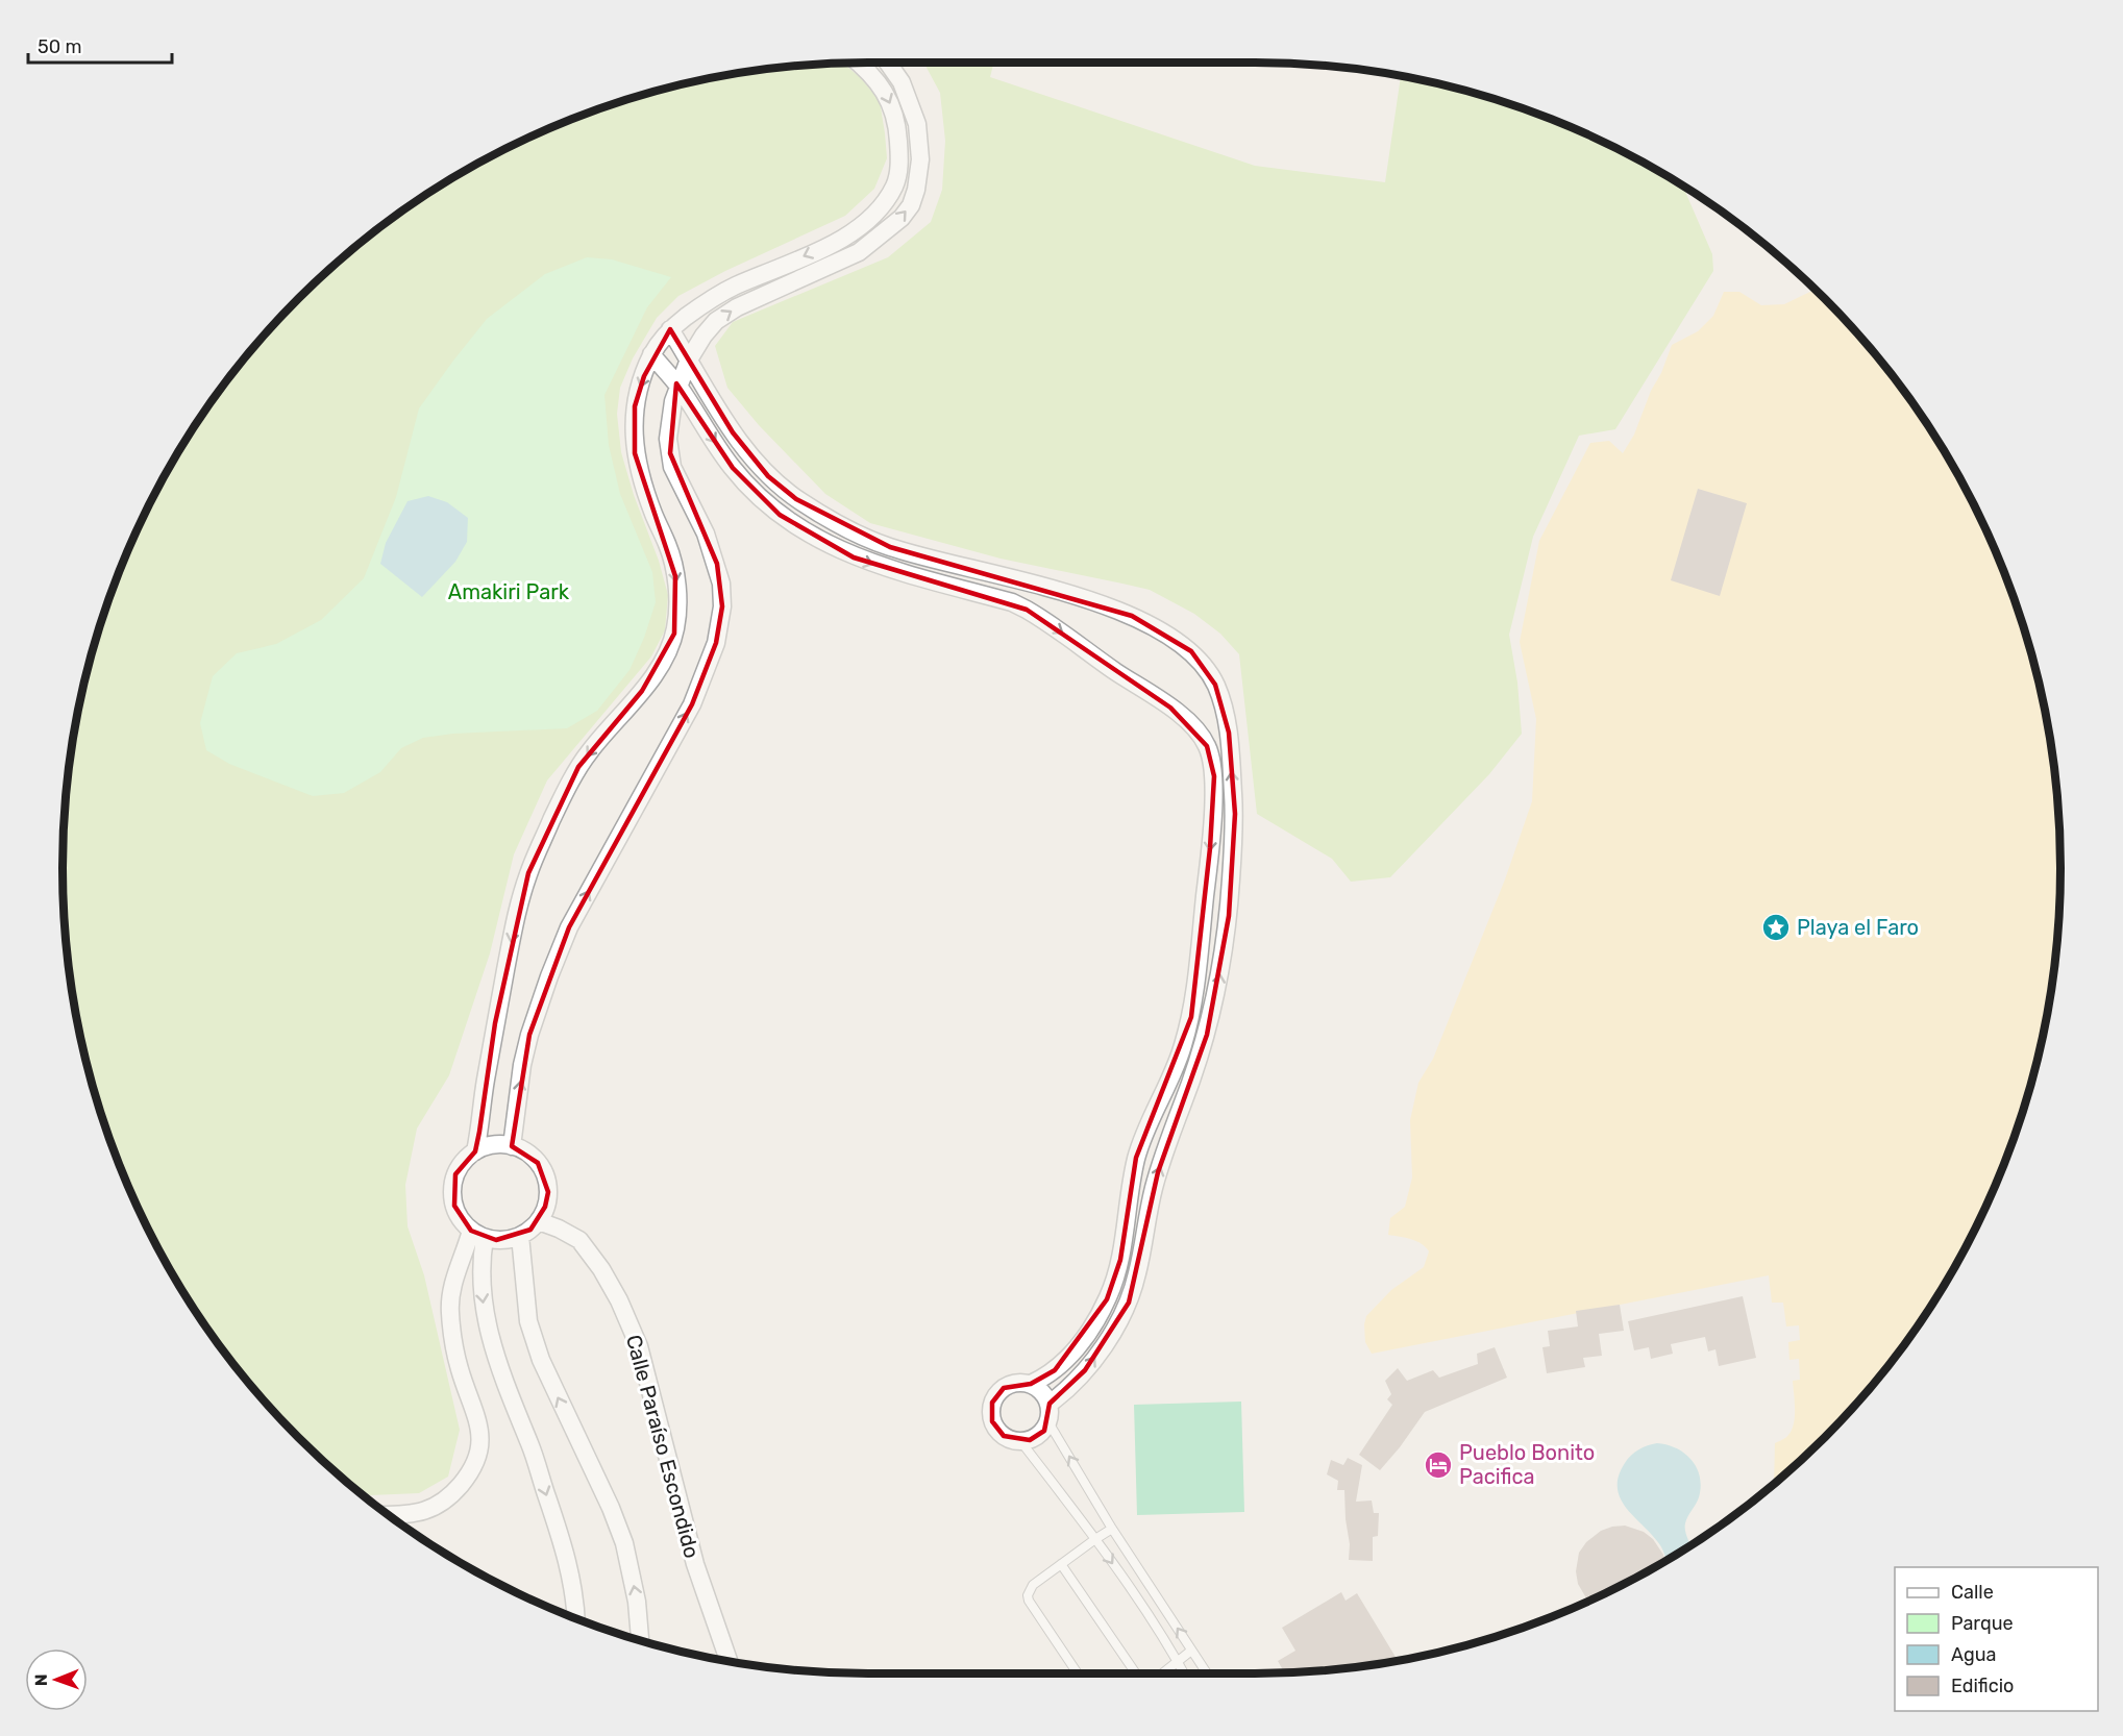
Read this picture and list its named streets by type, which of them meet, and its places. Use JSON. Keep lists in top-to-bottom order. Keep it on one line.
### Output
{"streets":{"street":["Calle Paraíso Escondido"]},"parks":["Amakiri Park"],"places":{"place":["Playa el Faro"],"hotel":["Pueblo Bonito Pacifica"]},"legend":["Calle","Parque","Agua","Edificio"],"scale_bar":"50 m","north":"left"}
